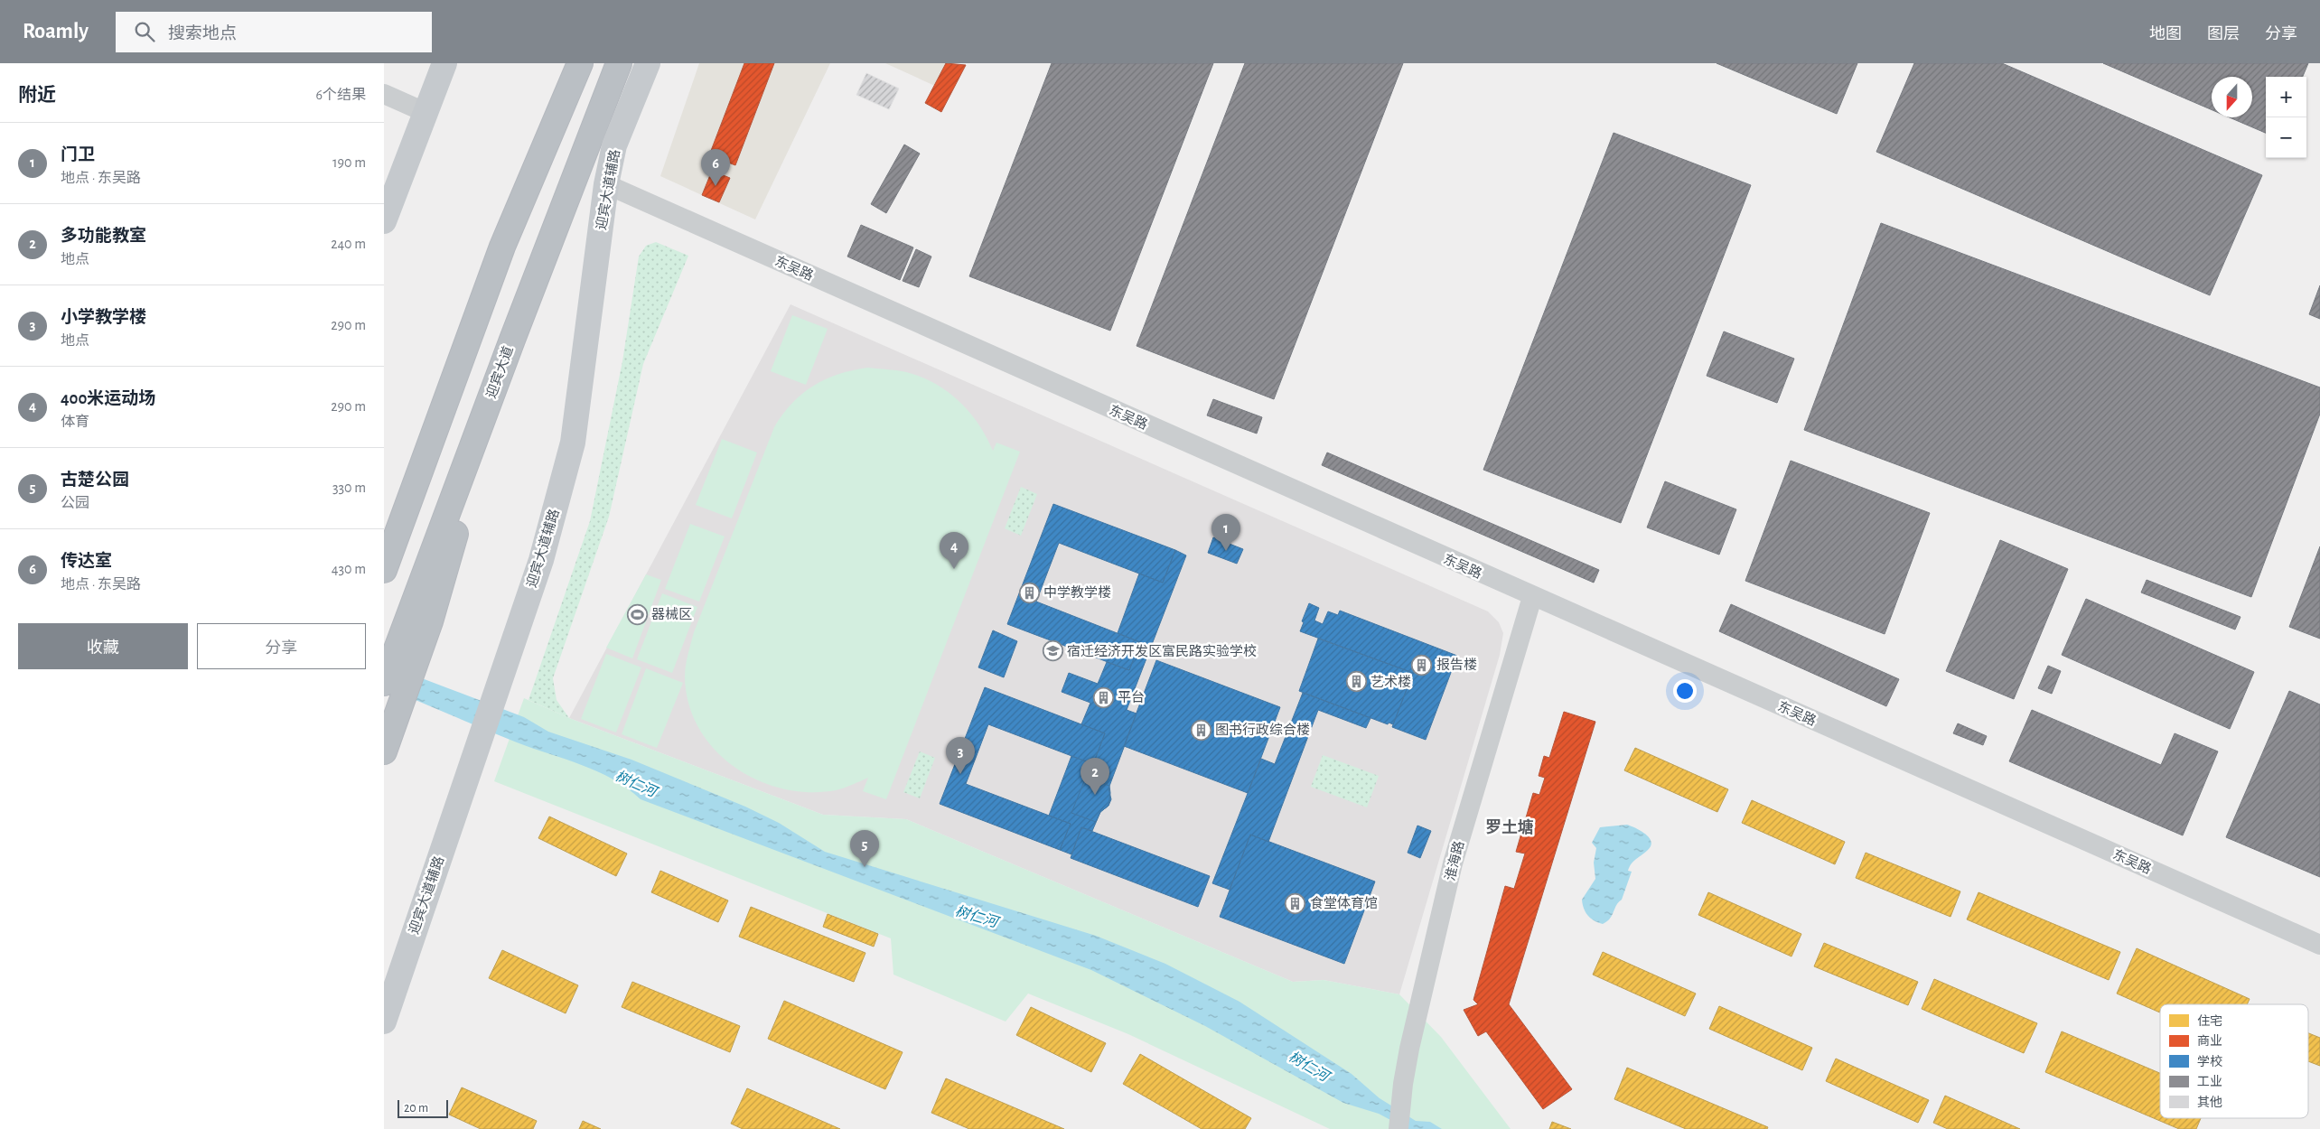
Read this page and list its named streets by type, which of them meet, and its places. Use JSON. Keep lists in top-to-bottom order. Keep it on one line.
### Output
{"streets":{"highway":["迎宾大道"],"main road":["迎宾大道辅路"],"street":["东吴路","淮海路"]},"crossings":[["迎宾大道辅路","东吴路"],["东吴路","淮海路"]],"districts":["罗土塘"],"water":["树仁河"],"places":{"building":["中学教学楼","报告楼","艺术楼","平台","图书行政综合楼","食堂体育馆"],"sports":["器械区"],"school or university":["宿迁经济开发区富民路实验学校"]},"legend":["住宅","商业","学校","工业","其他"],"scale_bar":"20 m","north":"bottom","page":{"header":"Roamly","search":"搜索地点","nav":["地图","图层","分享"],"heading":["附近","6个结果"],"map_buttons":["+","−"],"list":[{"mark":"1","name":"门卫","note":"地点 · 东吴路","value":"190 m"},{"mark":"2","name":"多功能教室","note":"地点","value":"240 m"},{"mark":"3","name":"小学教学楼","note":"地点","value":"290 m"},{"mark":"4","name":"400米运动场","note":"体育","value":"290 m"},{"mark":"5","name":"古楚公园","note":"公园","value":"330 m"},{"mark":"6","name":"传达室","note":"地点 · 东吴路","value":"430 m"}],"pins":["6","1","4","3","2","5"],"buttons":["收藏","分享"],"scale":"20 m"}}
